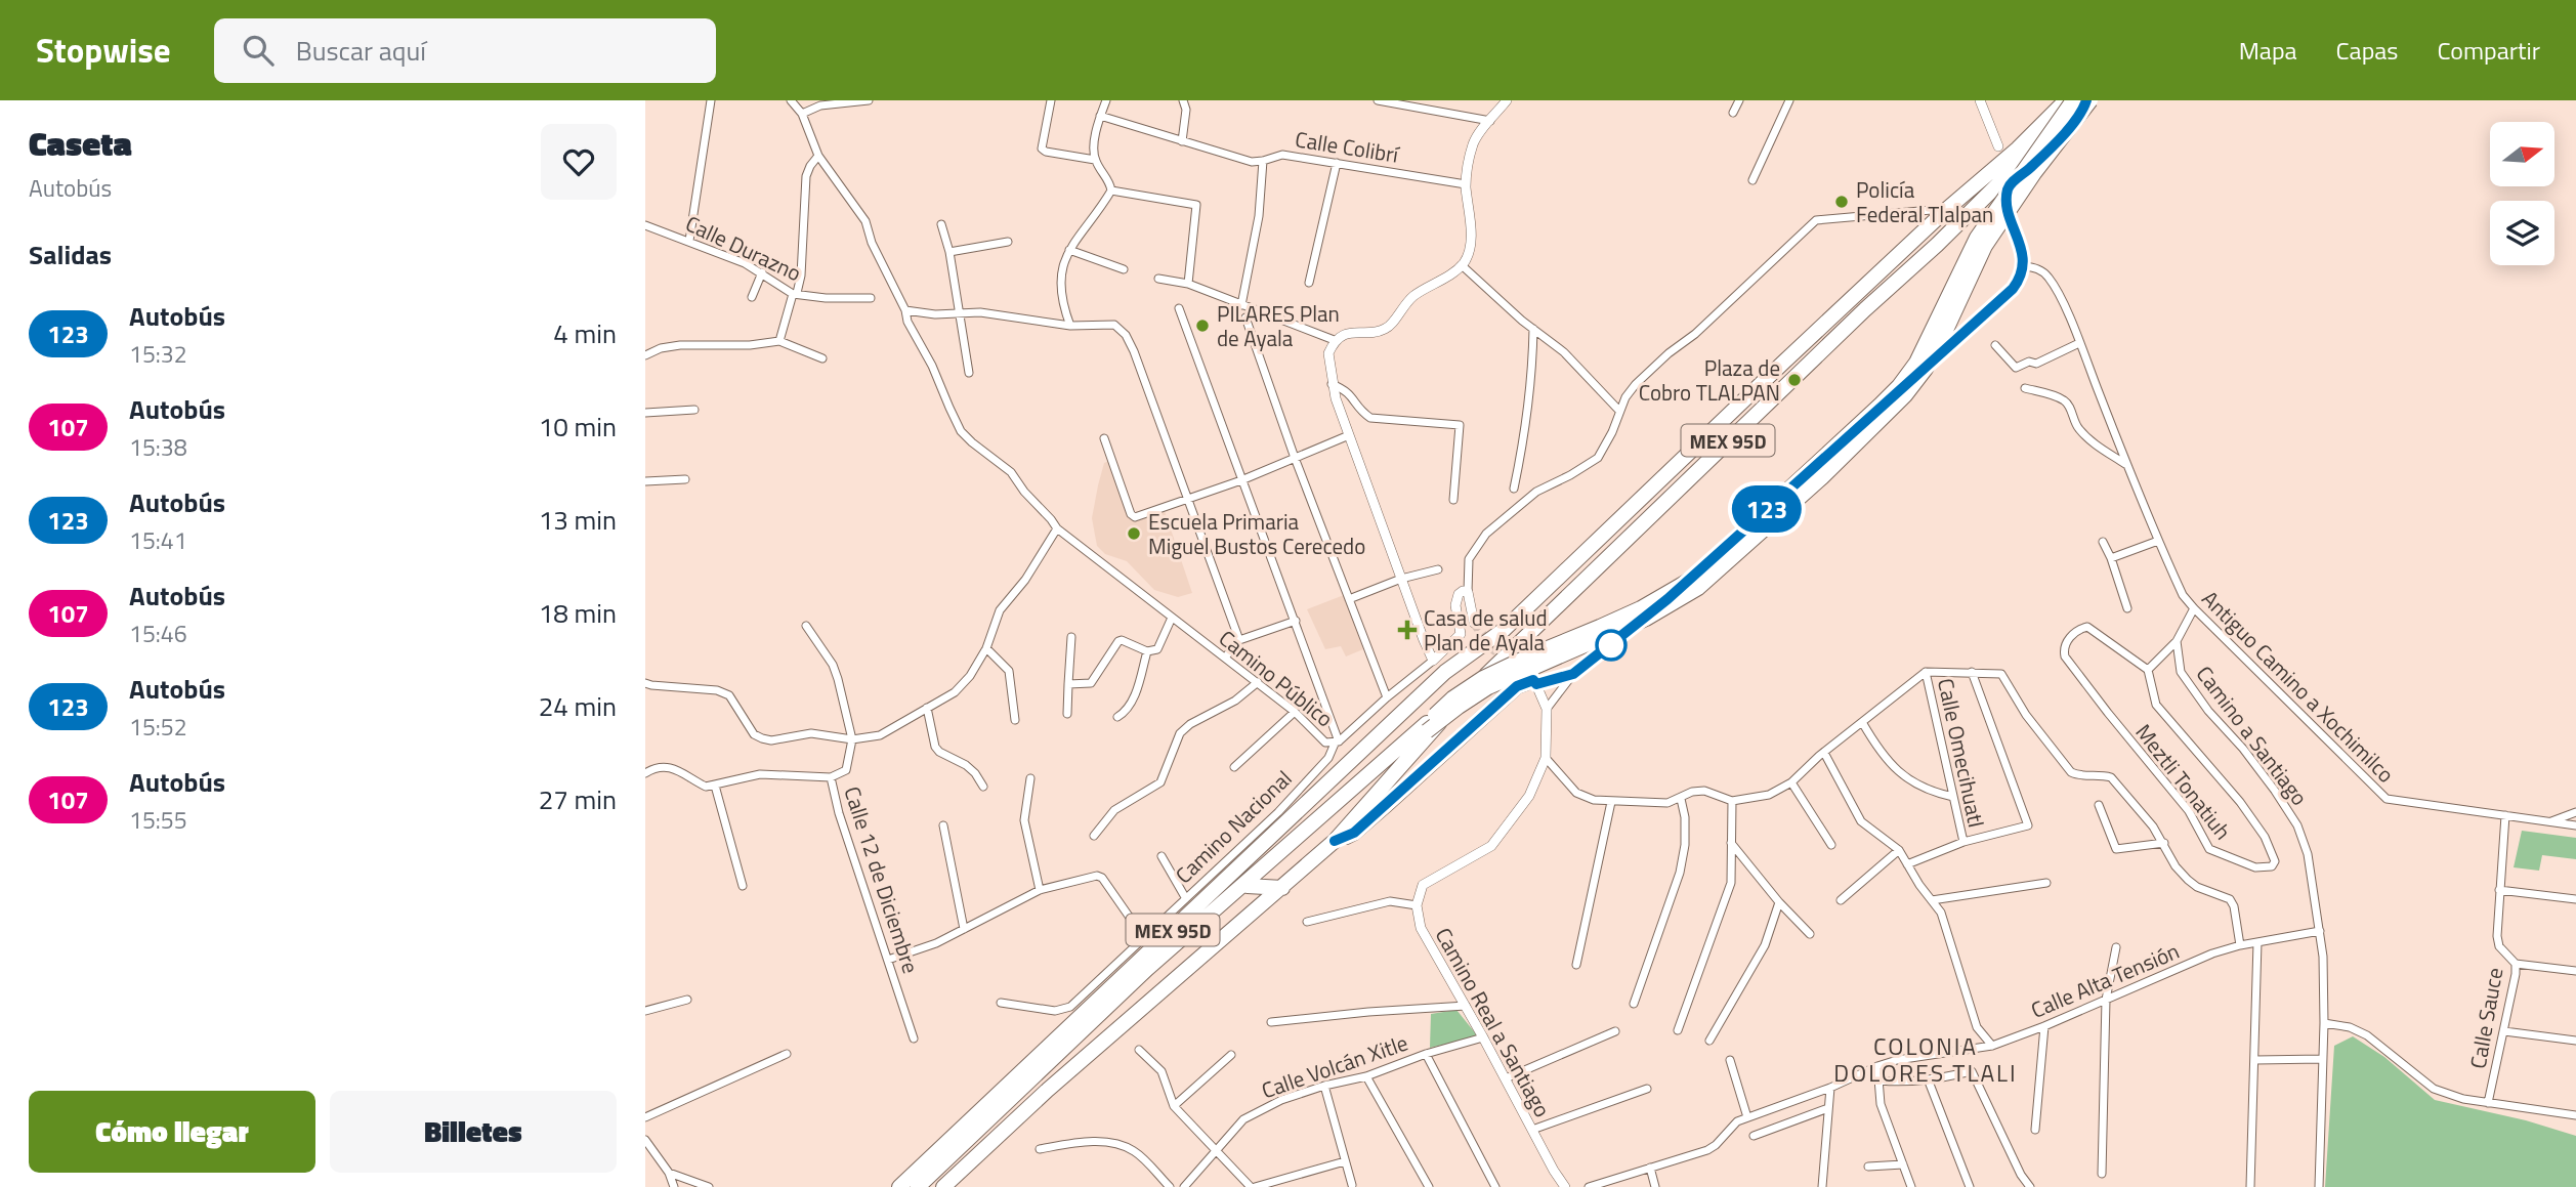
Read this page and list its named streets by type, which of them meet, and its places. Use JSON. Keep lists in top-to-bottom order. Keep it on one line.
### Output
{"streets":{"highway":["MEX 95D"],"street":["Calle Colibrí","Calle Durazno","Camino Público","Antiguo Camino a Xochimilco","Camino a Santiago","Calle Omecihuatl","Meztli Tonatiuh","Camino Nacional","Calle 12 de Diciembre","Calle Alta Tensión","Calle Sauce","Camino Real a Santiago","Calle Volcán Xitle"]},"crossings":[["Camino Público","Camino Nacional"],["Antiguo Camino a Xochimilco","Calle Sauce"],["Camino a Santiago","Calle Alta Tensión"],["Camino Real a Santiago","Calle Volcán Xitle"]],"districts":["COLONIA DOLORES TLALI"],"places":{"other":["Policía Federal Tlalpan","PILARES Plan de Ayala","Plaza de Cobro TLALPAN","Escuela Primaria Miguel Bustos Cerecedo"],"health":["Casa de salud Plan de Ayala"]},"lines":["bus line 123"],"north":"right","page":{"header":"Stopwise","search":"Buscar aquí","nav":["Mapa","Capas","Compartir"],"heading":[["Caseta","Autobús"],"Salidas"],"on_map":"123","list":[{"mark":"123","name":"Autobús","note":"15:32","value":"4 min"},{"mark":"107","name":"Autobús","note":"15:38","value":"10 min"},{"mark":"123","name":"Autobús","note":"15:41","value":"13 min"},{"mark":"107","name":"Autobús","note":"15:46","value":"18 min"},{"mark":"123","name":"Autobús","note":"15:52","value":"24 min"},{"mark":"107","name":"Autobús","note":"15:55","value":"27 min"}],"buttons":["Cómo llegar","Billetes"]}}
